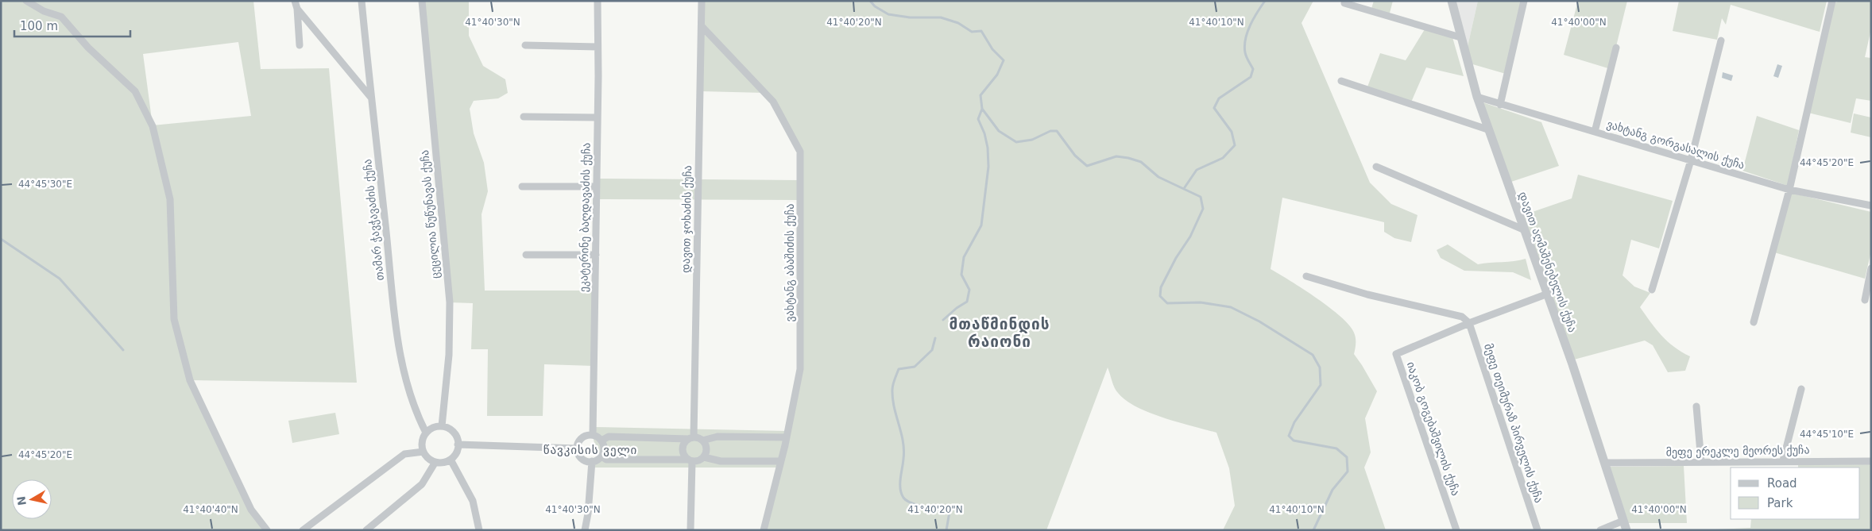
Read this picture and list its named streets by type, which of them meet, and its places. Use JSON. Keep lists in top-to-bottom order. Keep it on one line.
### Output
{"streets":{"street":["ვახტანგ გორგასალის ქუჩა","ცეცილია წუწუნავას ქუჩა","ეკატერინე ბაღდავაძის ქუჩა","დავით ჯოხაძის ქუჩა","თამარ ჭავჭავაძის ქუჩა","დავით აღმაშენებელის ქუჩა","ვახტანგ აბაშიძის ქუჩა","მეფე თეიმურაზ პირველის ქუჩა","იაკობ გოგებაშვილის ქუჩა","მეფე ერეკლე მეორეს ქუჩა"]},"crossings":[["ვახტანგ გორგასალის ქუჩა","დავით აღმაშენებელის ქუჩა"],["ცეცილია წუწუნავას ქუჩა","თამარ ჭავჭავაძის ქუჩა"],["დავით ჯოხაძის ქუჩა","ვახტანგ აბაშიძის ქუჩა"],["დავით აღმაშენებელის ქუჩა","იაკობ გოგებაშვილის ქუჩა"],["დავით აღმაშენებელის ქუჩა","მეფე ერეკლე მეორეს ქუჩა"],["მეფე თეიმურაზ პირველის ქუჩა","იაკობ გოგებაშვილის ქუჩა"]],"districts":["მთაწმინდის რაიონი","წავკისის ველი"],"legend":["Road","Park"],"scale_bar":"100 m","north":"left","coordinates":["41°40'30\"N","41°40'20\"N","41°40'10\"N","41°40'00\"N","44°45'20\"E","44°45'30\"E","44°45'10\"E","41°40'40\"N"]}
